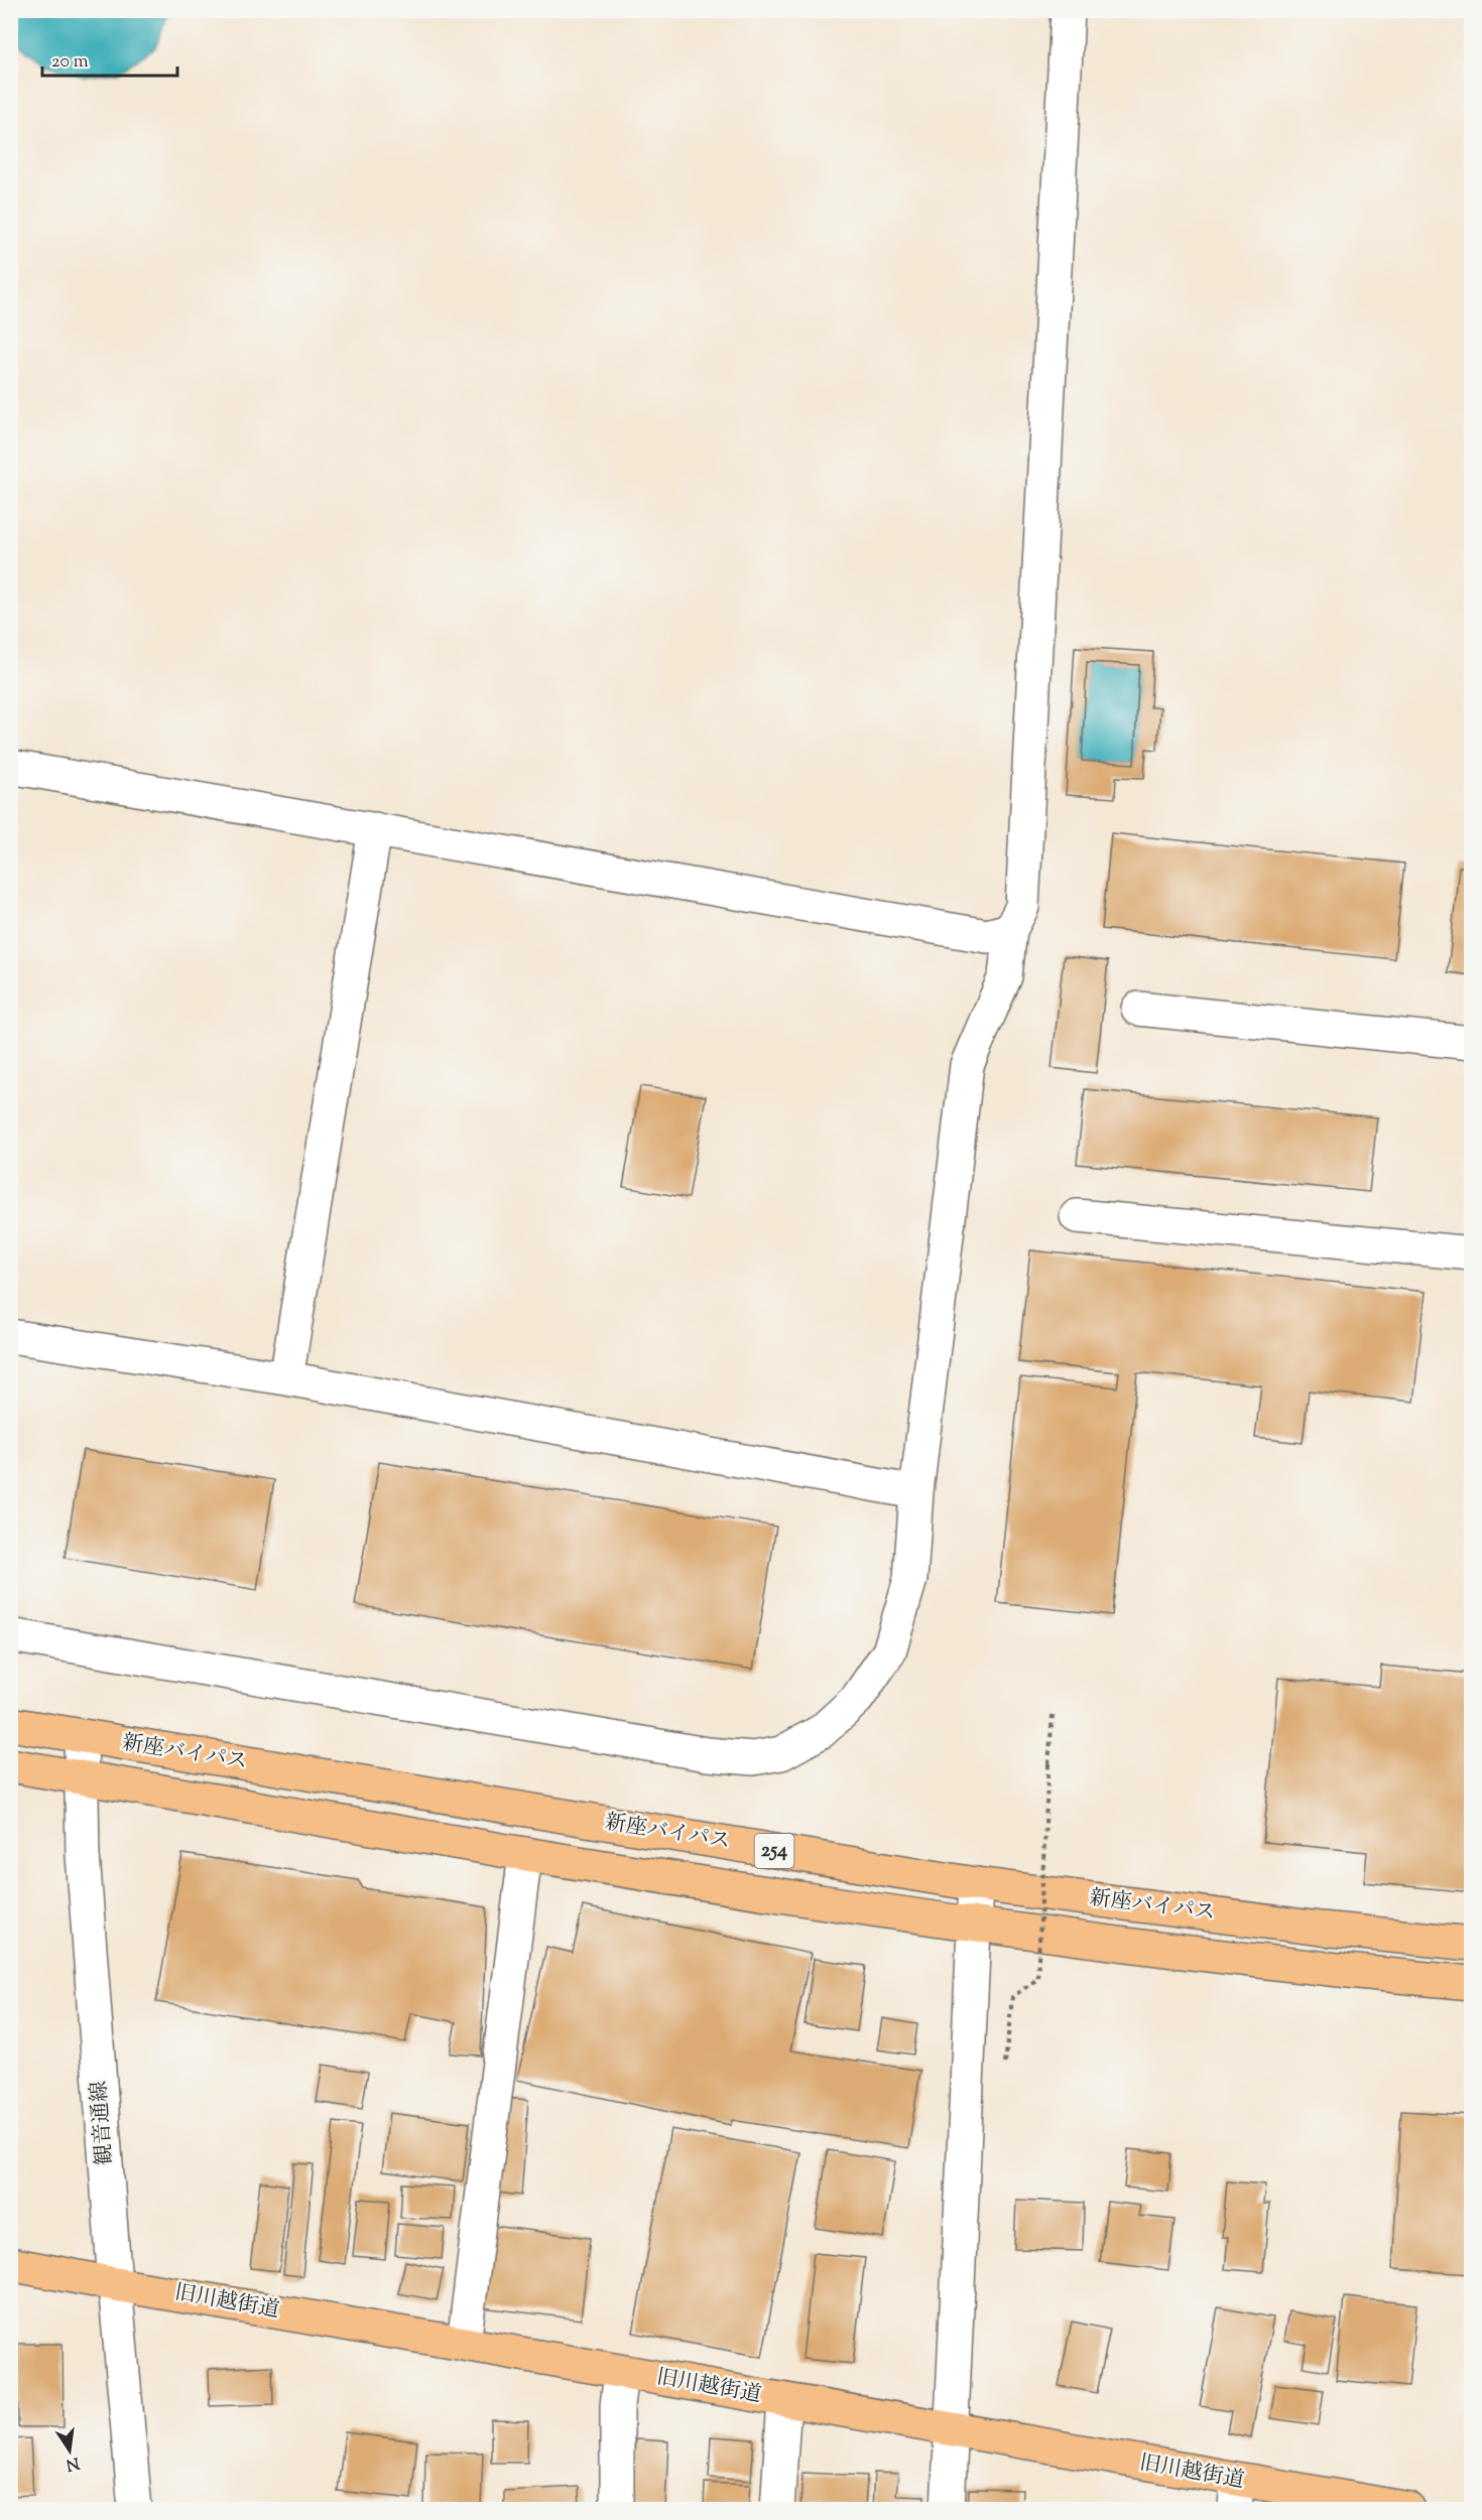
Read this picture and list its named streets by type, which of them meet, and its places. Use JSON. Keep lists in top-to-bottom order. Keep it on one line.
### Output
{"streets":{"main road":["新座バイパス","254","旧川越街道"],"street":["観音通線"]},"crossings":[["新座バイパス","観音通線"],["観音通線","旧川越街道"]],"scale_bar":"20 m","north":"bottom"}
